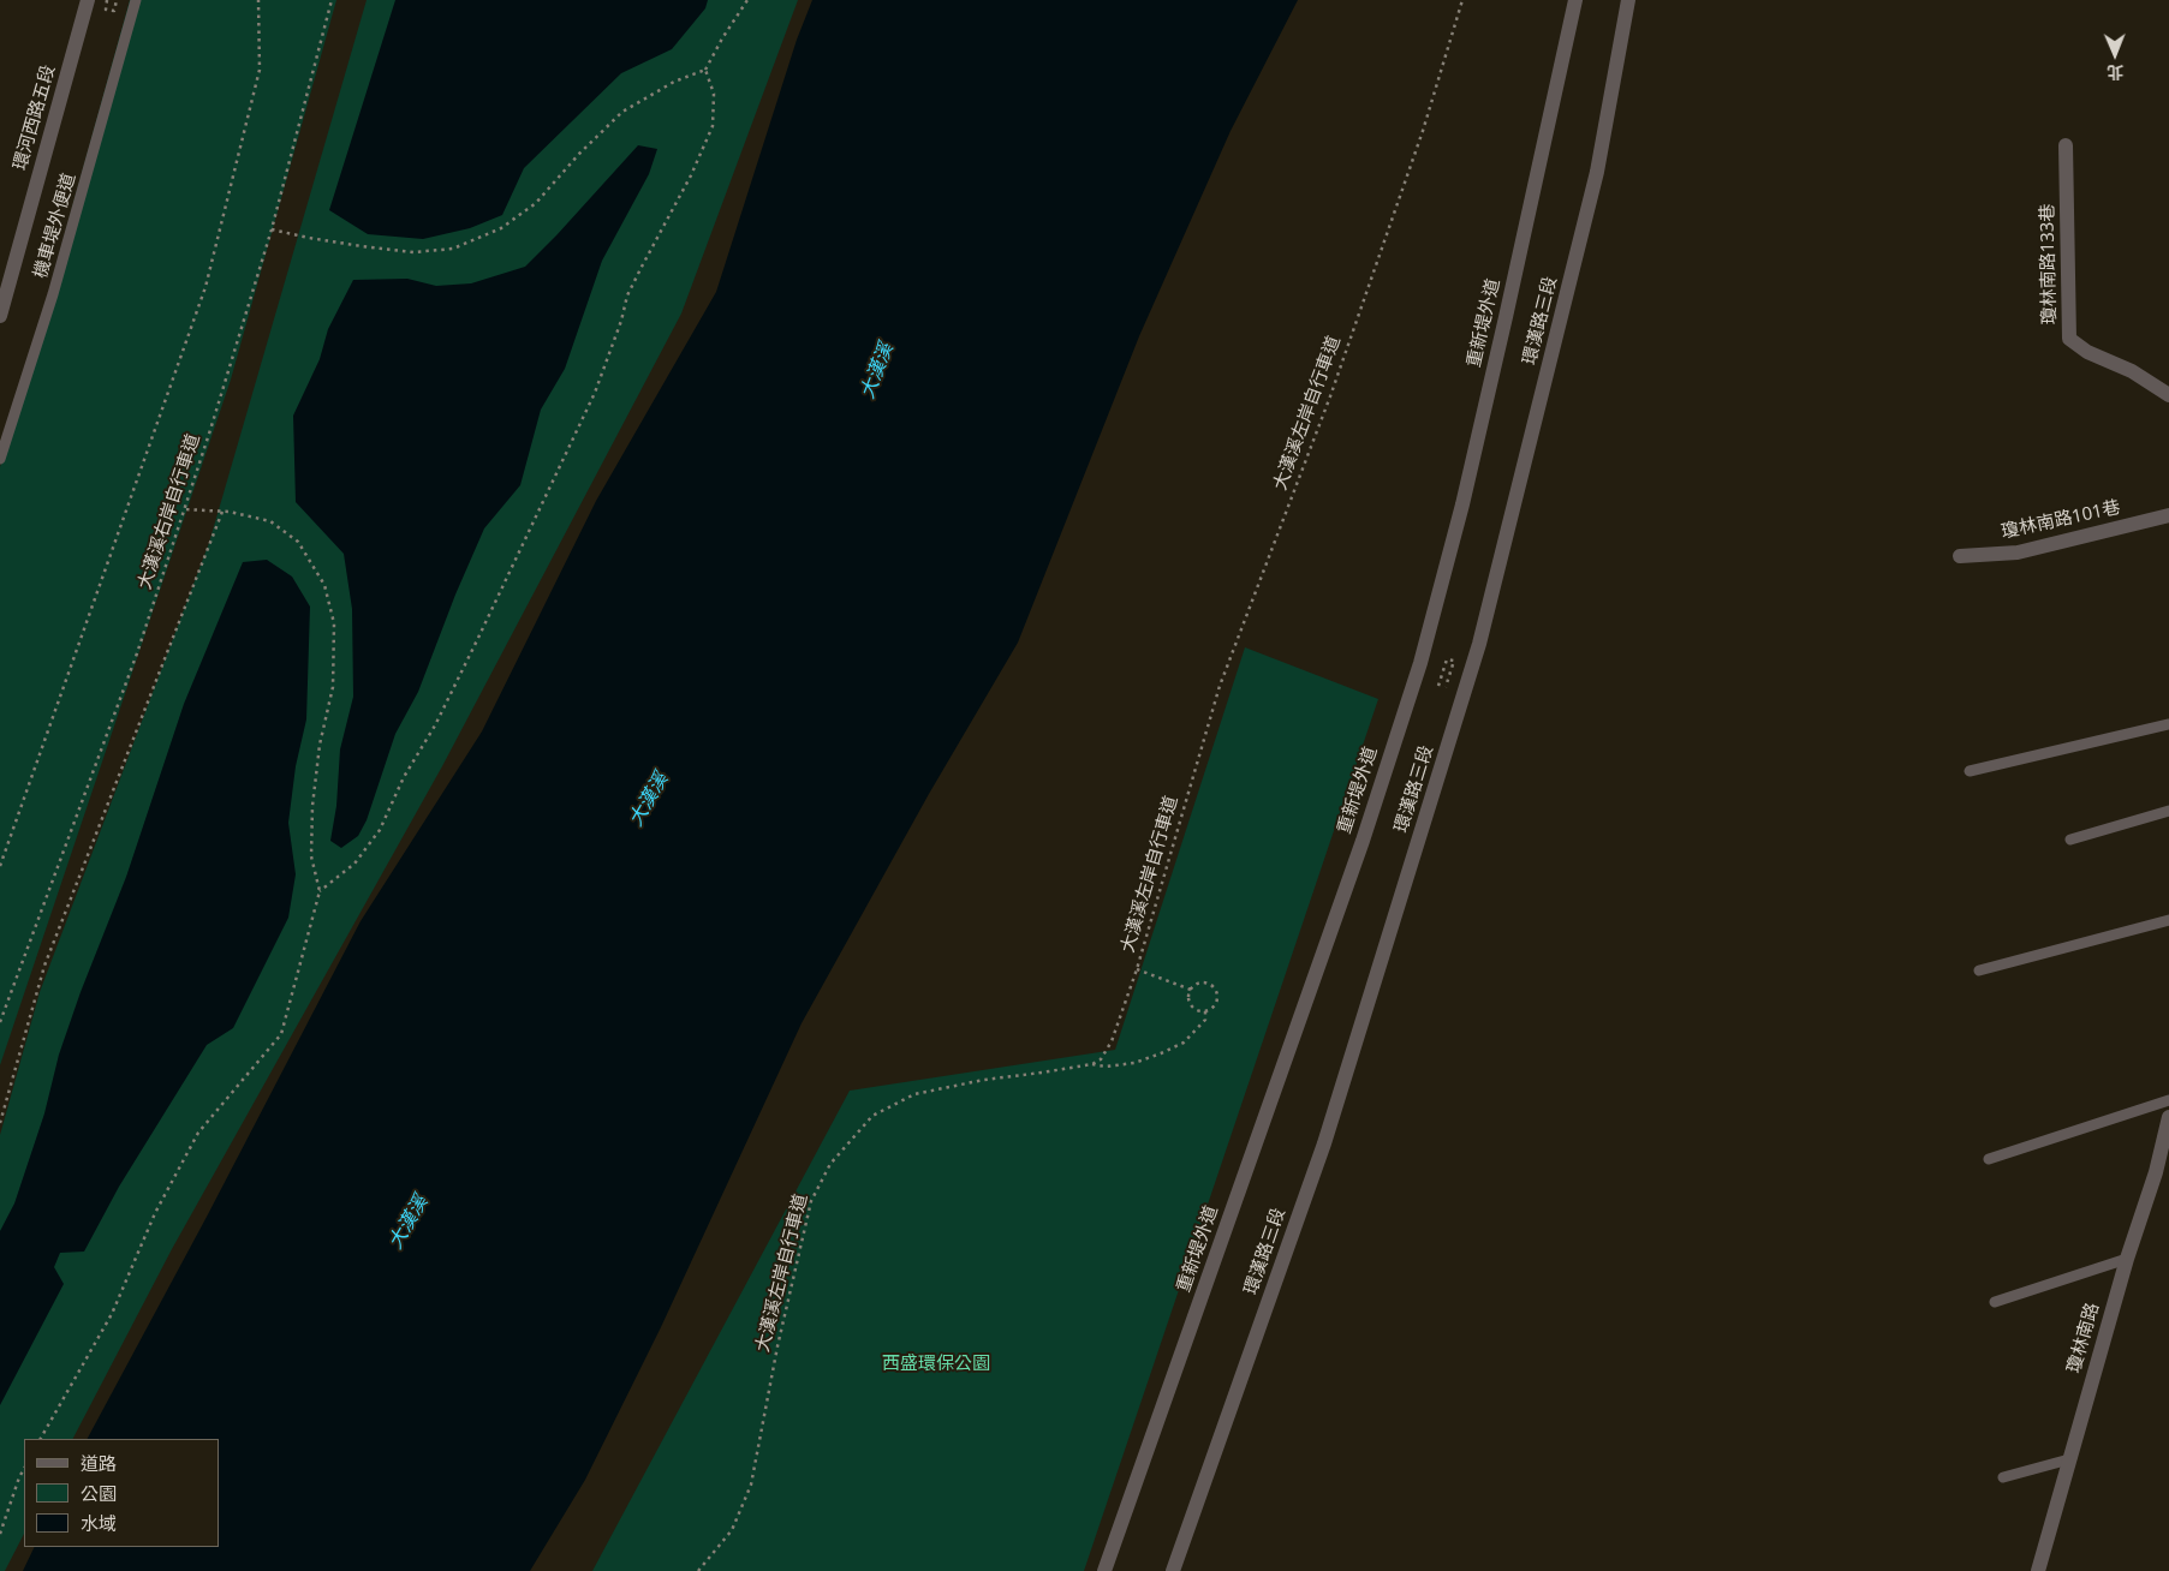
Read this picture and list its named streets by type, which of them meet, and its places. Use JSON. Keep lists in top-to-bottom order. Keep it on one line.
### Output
{"streets":{"street":["環河西路五段","瓊林南路133巷","環漢路三段","重新堤外道","瓊林南路101巷","瓊林南路"],"lane":["機車堤外便道"],"path":["大漢溪左岸自行車道","大漢溪右岸自行車道"]},"water":["大漢溪"],"parks":["西盛環保公園"],"legend":["道路","公園","水域"],"north":"bottom"}
